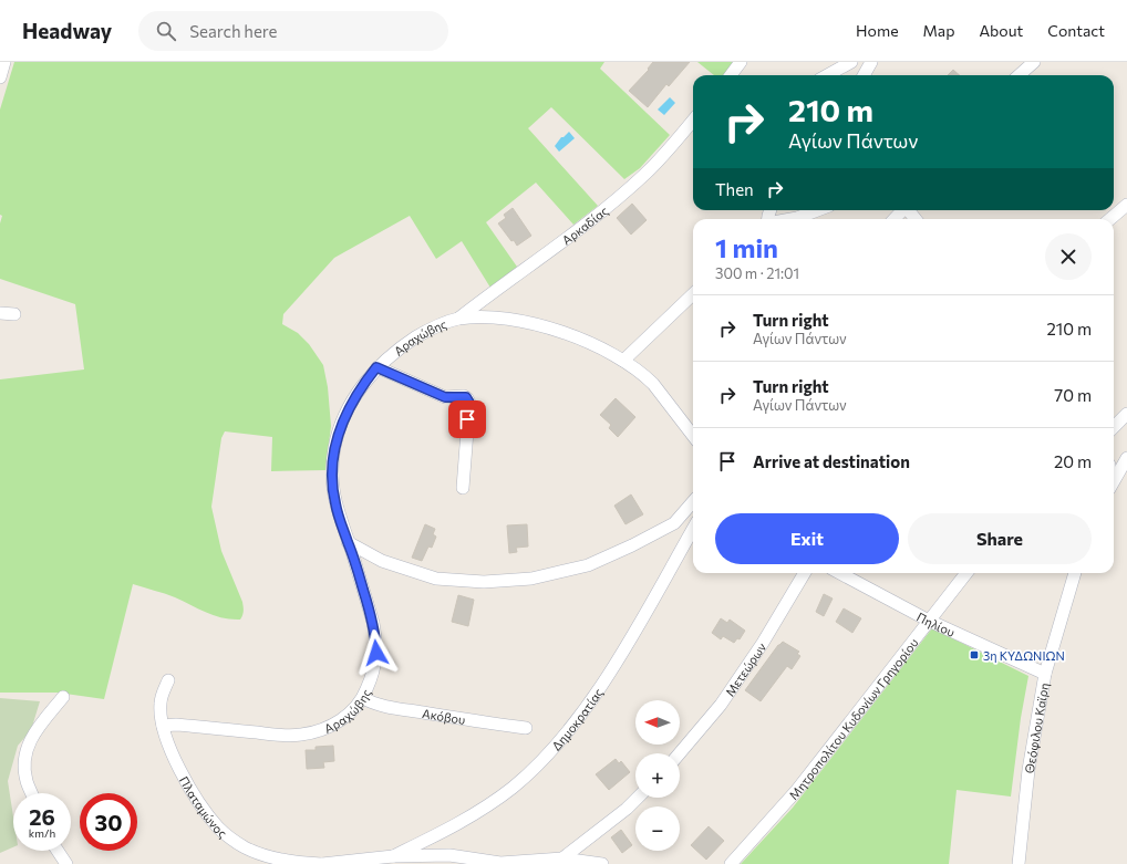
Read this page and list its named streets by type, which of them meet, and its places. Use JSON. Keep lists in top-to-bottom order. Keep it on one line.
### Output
{"streets":{"street":["Αρκαδίας","Αραχώβης","Πηλίου","Μετεώρων","Ακόβου","Δημοκρατίας","Μητροπολίτου Κυδονίων Γρηγορίου","Θεόφιλου Καϊρη","Πλαταμώνος"]},"crossings":[["Αρκαδίας","Αραχώβης"],["Αραχώβης","Ακόβου"],["Αραχώβης","Πλαταμώνος"],["Πηλίου","Μητροπολίτου Κυδονίων Γρηγορίου"],["Πηλίου","Θεόφιλου Καϊρη"],["Δημοκρατίας","Πλαταμώνος"]],"places":{"transit":["3η ΚΥΔΩΝΙΩΝ"]},"north":"left","page":{"header":"Headway","search":"Search here","nav":["Home","Map","About","Contact"],"turn":["210 m","Αγίων Πάντων"],"then":"Then","heading":["1 min","300 m · 21:01"],"list":[{"name":"Turn right","note":"Αγίων Πάντων","value":"210 m"},{"name":"Turn right","note":"Αγίων Πάντων","value":"70 m"},{"name":"Arrive at destination","value":"20 m"}],"buttons":["Exit","Share"],"map_buttons":["+","−"],"speed":"26 km/h","limit":"30"}}
